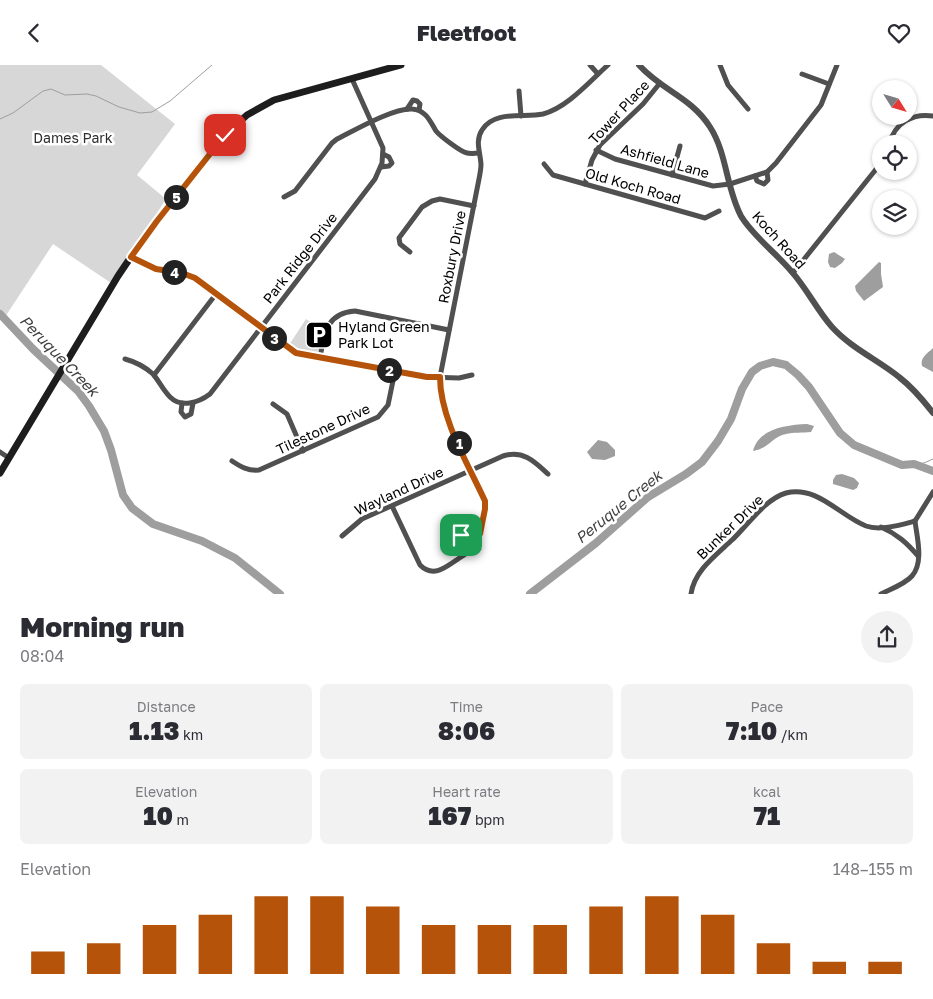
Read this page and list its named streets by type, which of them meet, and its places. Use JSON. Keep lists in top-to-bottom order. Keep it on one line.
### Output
{"streets":{"street":["Tower Place","Ashfield Lane","Old Koch Road","Koch Road","Roxbury Drive","Park Ridge Drive","Tilestone Drive","Wayland Drive","Bunker Drive"]},"crossings":[["Tower Place","Ashfield Lane"],["Tower Place","Old Koch Road"],["Tower Place","Koch Road"],["Ashfield Lane","Koch Road"],["Roxbury Drive","Wayland Drive"]],"water":["Peruque Creek"],"parks":["Dames Park"],"places":{"parking":["Hyland Green Park Lot"]},"north":"bottom right","page":{"header":"Fleetfoot","pins":["5","4","3","2","1"],"heading":["Morning run","08:04"],"stats":[["Distance","1.13 km"],["Time","8:06"],["Pace","7:10 /km"],["Elevation","10 m"],["Heart rate","167 bpm"],["kcal","71"]],"chart":["Elevation","148–155 m"]}}
